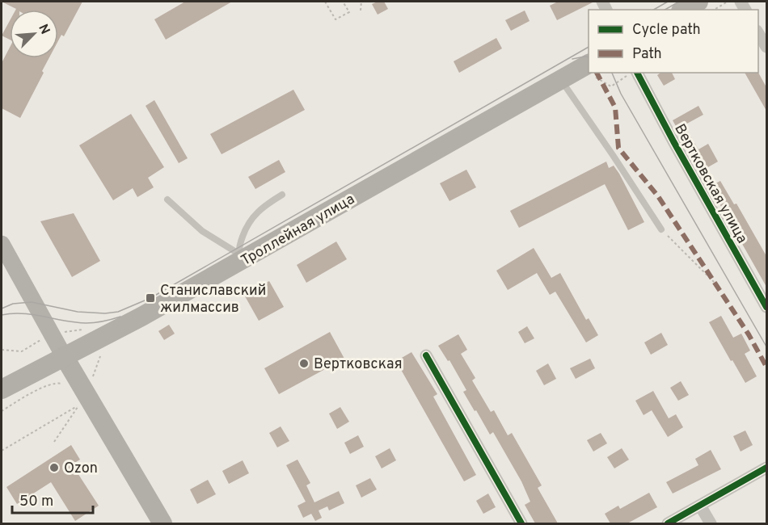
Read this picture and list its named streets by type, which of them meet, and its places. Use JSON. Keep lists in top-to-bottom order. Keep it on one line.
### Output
{"streets":{"main road":["Троллейная улица"],"street":["Вертковская улица"]},"places":{"transit":["Станиславский жилмассив"],"other":["Вертковская","Ozon"]},"legend":["Cycle path","Path"],"scale_bar":"50 m","north":"top right"}
